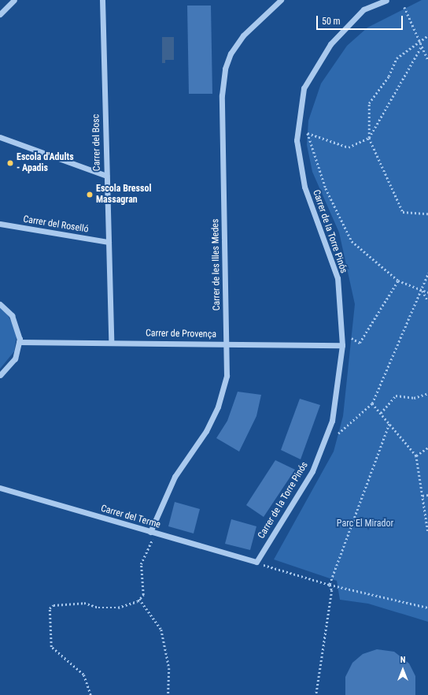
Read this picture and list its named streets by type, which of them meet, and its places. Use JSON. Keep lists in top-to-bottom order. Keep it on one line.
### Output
{"streets":{"street":["Carrer del Bosc","Carrer del Roselló","Carrer de la Torre Pinós","Carrer de les Illes Medes","Carrer de Provença","Carrer del Terme"]},"crossings":[["Carrer del Bosc","Carrer del Roselló"],["Carrer del Bosc","Carrer de Provença"],["Carrer de la Torre Pinós","Carrer de Provença"],["Carrer de la Torre Pinós","Carrer del Terme"],["Carrer de les Illes Medes","Carrer de Provença"],["Carrer de les Illes Medes","Carrer del Terme"]],"parks":["Parc El Mirador"],"places":["Escola d'Adults - Apadis","Escola Bressol Massagran"],"scale_bar":"50 m","north":"top"}
